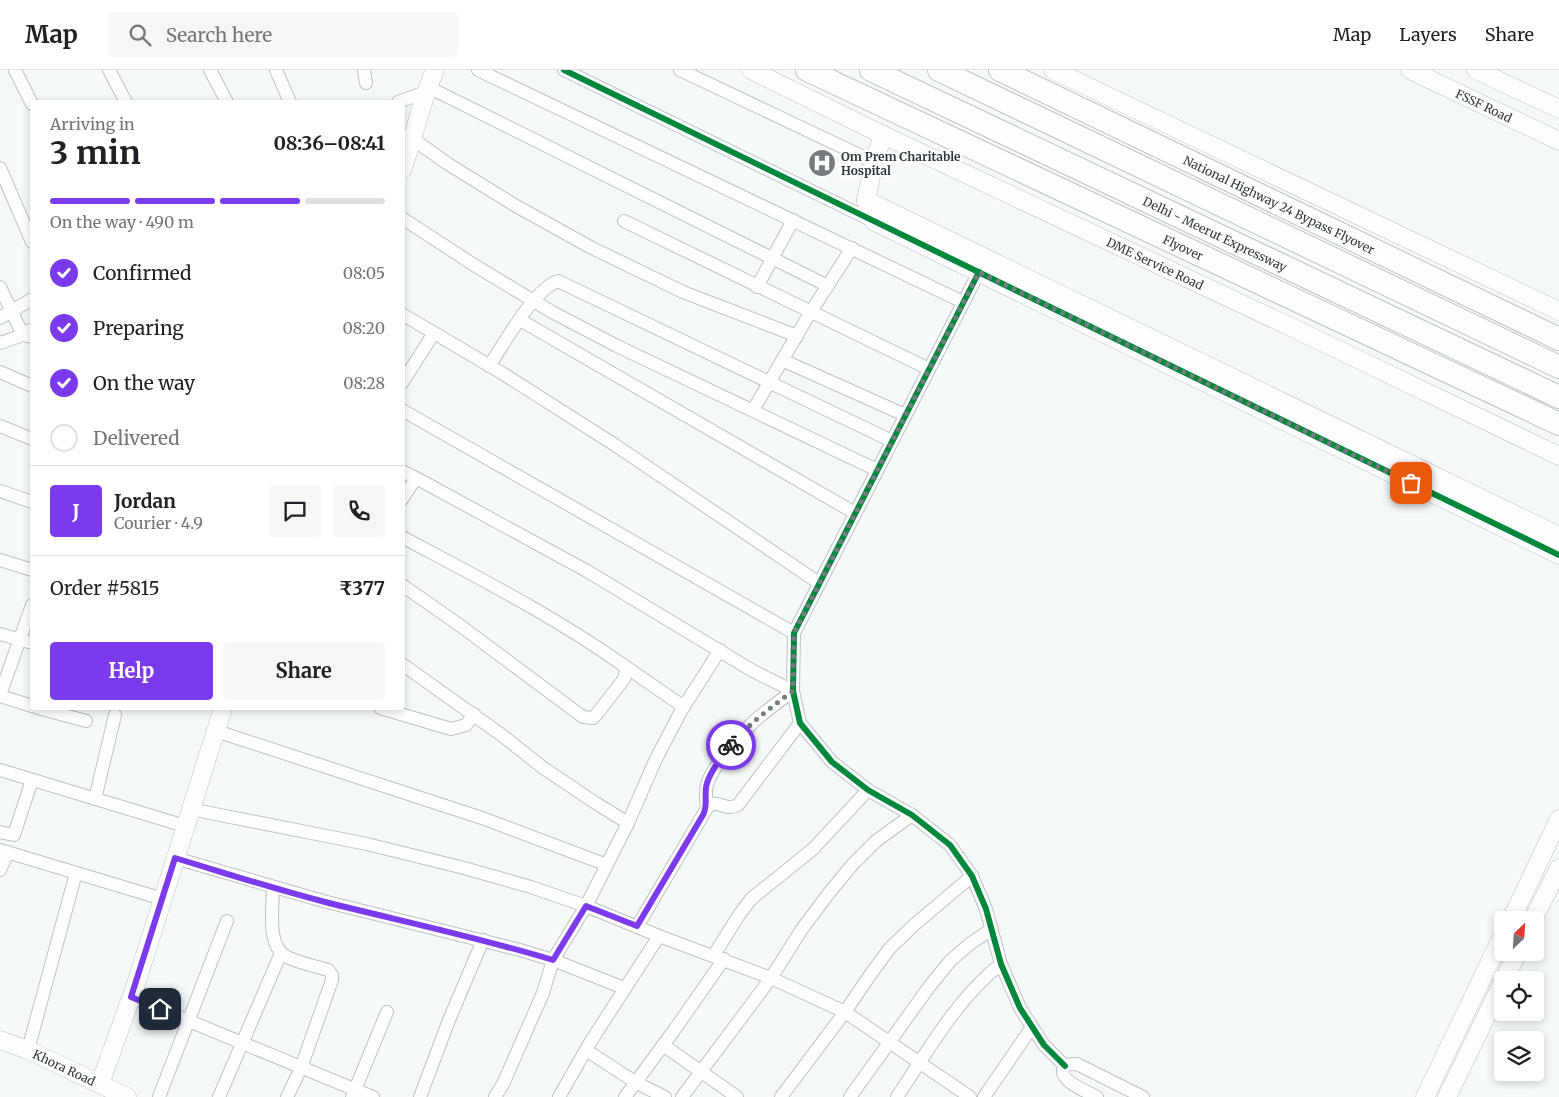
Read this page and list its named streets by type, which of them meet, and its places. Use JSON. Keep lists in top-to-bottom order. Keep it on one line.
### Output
{"streets":{"highway":["National Highway 24 Bypass Flyover","Delhi - Meerut Expressway","Flyover"],"street":["FSSF Road","DME Service Road","Khora Road"]},"places":{"hospital":["Om Prem Charitable Hospital"]},"north":"top right","page":{"header":"Map","search":"Search here","nav":["Map","Layers","Share"],"heading":["3 min","Arriving in","08:36–08:41"],"panel":["Jordan","Courier · 4.9","Order #5815","₹377"],"bar":"On the way · 490 m","list":[["Confirmed","08:05"],["Preparing","08:20"],["On the way","08:28"],"Delivered"],"round":"J","buttons":["Help","Share"]}}
